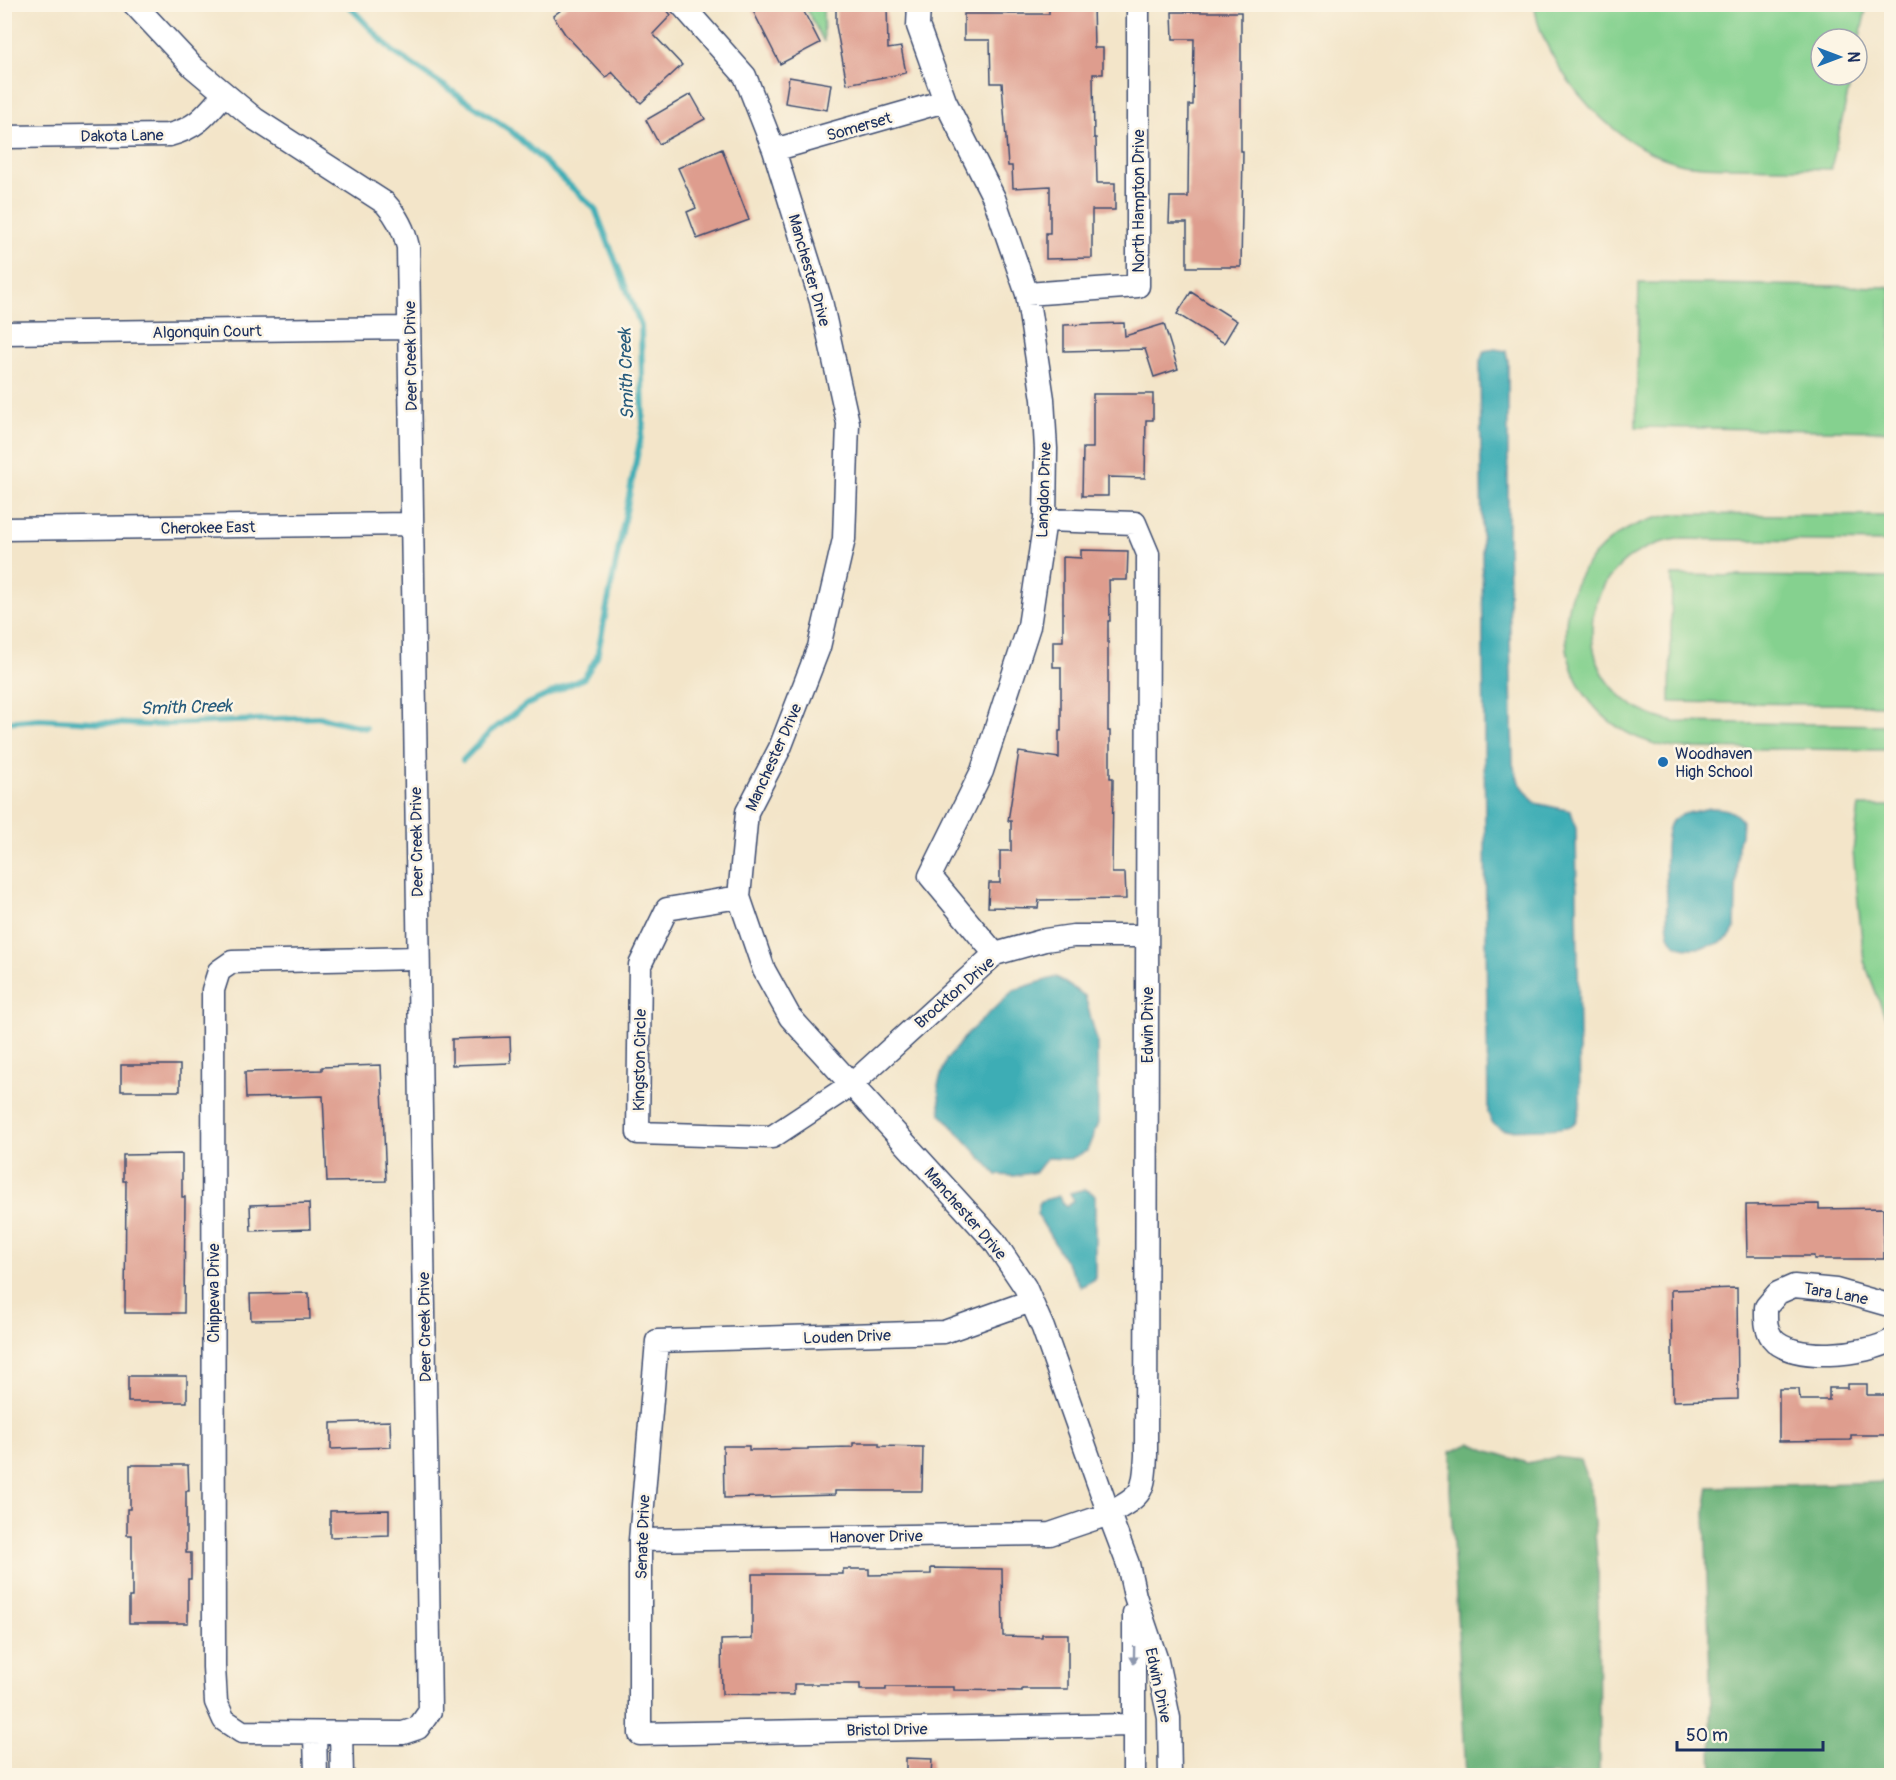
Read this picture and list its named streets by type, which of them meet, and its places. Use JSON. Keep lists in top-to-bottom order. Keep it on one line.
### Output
{"streets":{"street":["Somerset","Dakota Lane","North Hampton Drive","Manchester Drive","Algonquin Court","Deer Creek Drive","Langdon Drive","Cherokee East","Brockton Drive","Edwin Drive","Kingston Circle","Chippewa Drive","Tara Lane","Louden Drive","Hanover Drive","Senate Drive","Bristol Drive"]},"crossings":[["Somerset","Manchester Drive"],["Somerset","Langdon Drive"],["Dakota Lane","Deer Creek Drive"],["North Hampton Drive","Langdon Drive"],["Manchester Drive","Brockton Drive"],["Manchester Drive","Edwin Drive"],["Manchester Drive","Kingston Circle"],["Manchester Drive","Louden Drive"],["Manchester Drive","Hanover Drive"],["Algonquin Court","Deer Creek Drive"],["Deer Creek Drive","Cherokee East"],["Deer Creek Drive","Chippewa Drive"],["Langdon Drive","Brockton Drive"],["Langdon Drive","Edwin Drive"],["Brockton Drive","Edwin Drive"],["Brockton Drive","Kingston Circle"],["Edwin Drive","Hanover Drive"],["Edwin Drive","Bristol Drive"],["Louden Drive","Senate Drive"],["Hanover Drive","Senate Drive"],["Senate Drive","Bristol Drive"]],"water":["Smith Creek"],"places":["Woodhaven High School"],"scale_bar":"50 m","north":"right"}
